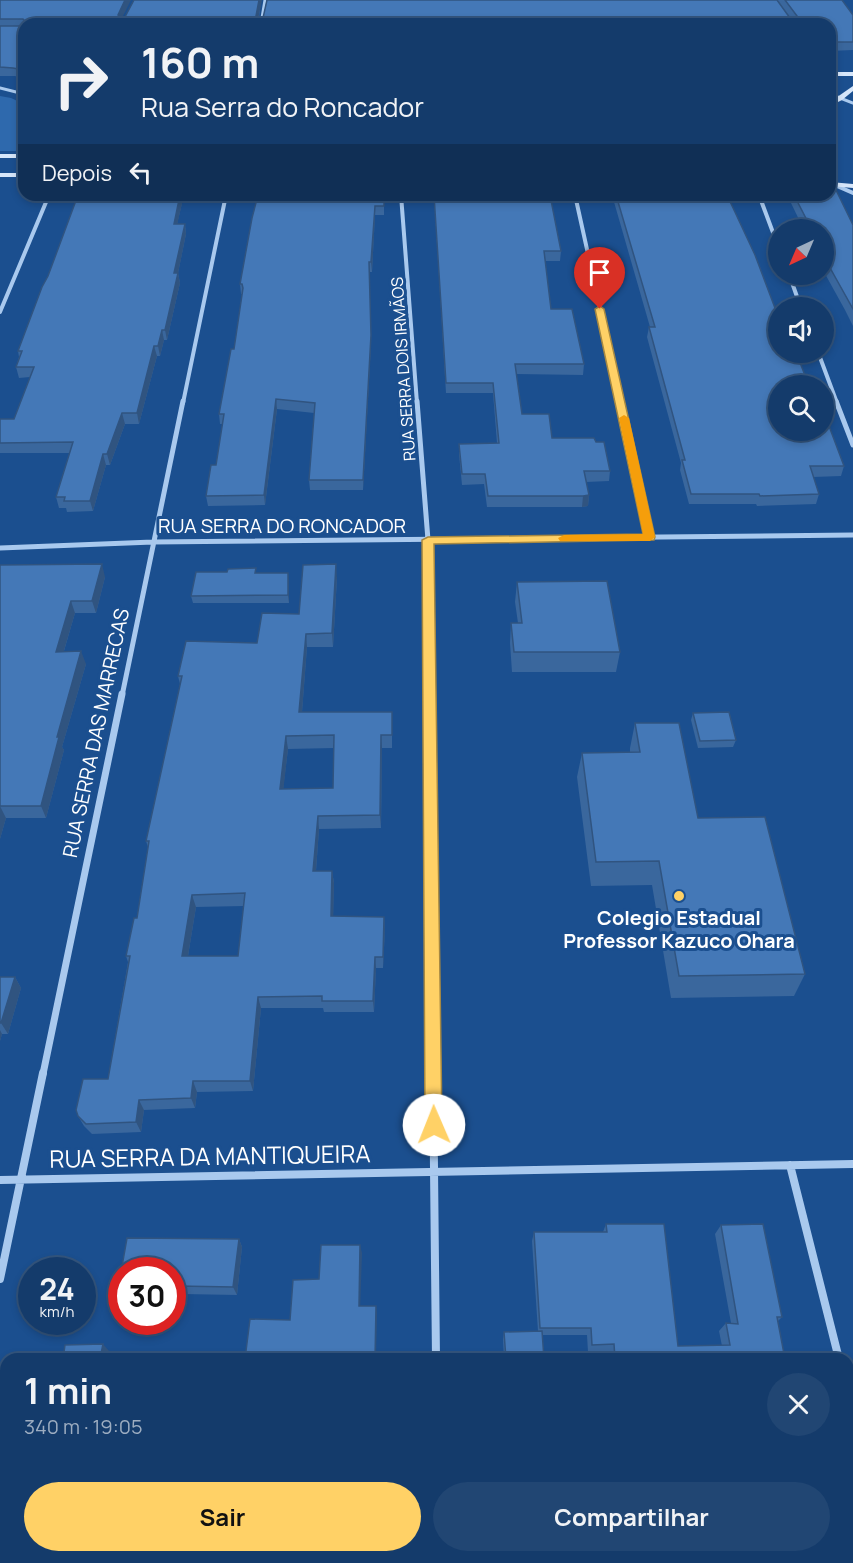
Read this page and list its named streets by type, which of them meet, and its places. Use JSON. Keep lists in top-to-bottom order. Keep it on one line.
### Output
{"streets":{"street":["RUA SERRA DOIS IRMÃOS","RUA SERRA DO RONCADOR","RUA SERRA DAS MARRECAS","RUA SERRA DA MANTIQUEIRA"]},"crossings":[["RUA SERRA DOIS IRMÃOS","RUA SERRA DO RONCADOR"],["RUA SERRA DOIS IRMÃOS","RUA SERRA DA MANTIQUEIRA"],["RUA SERRA DO RONCADOR","RUA SERRA DAS MARRECAS"],["RUA SERRA DAS MARRECAS","RUA SERRA DA MANTIQUEIRA"]],"places":["Colegio Estadual Professor Kazuco Ohara"],"north":"bottom left","page":{"turn":["160 m","Rua Serra do Roncador"],"then":"Depois","speed":"24 km/h","limit":"30","heading":["1 min","340 m · 19:05"],"buttons":["Sair","Compartilhar"]}}
